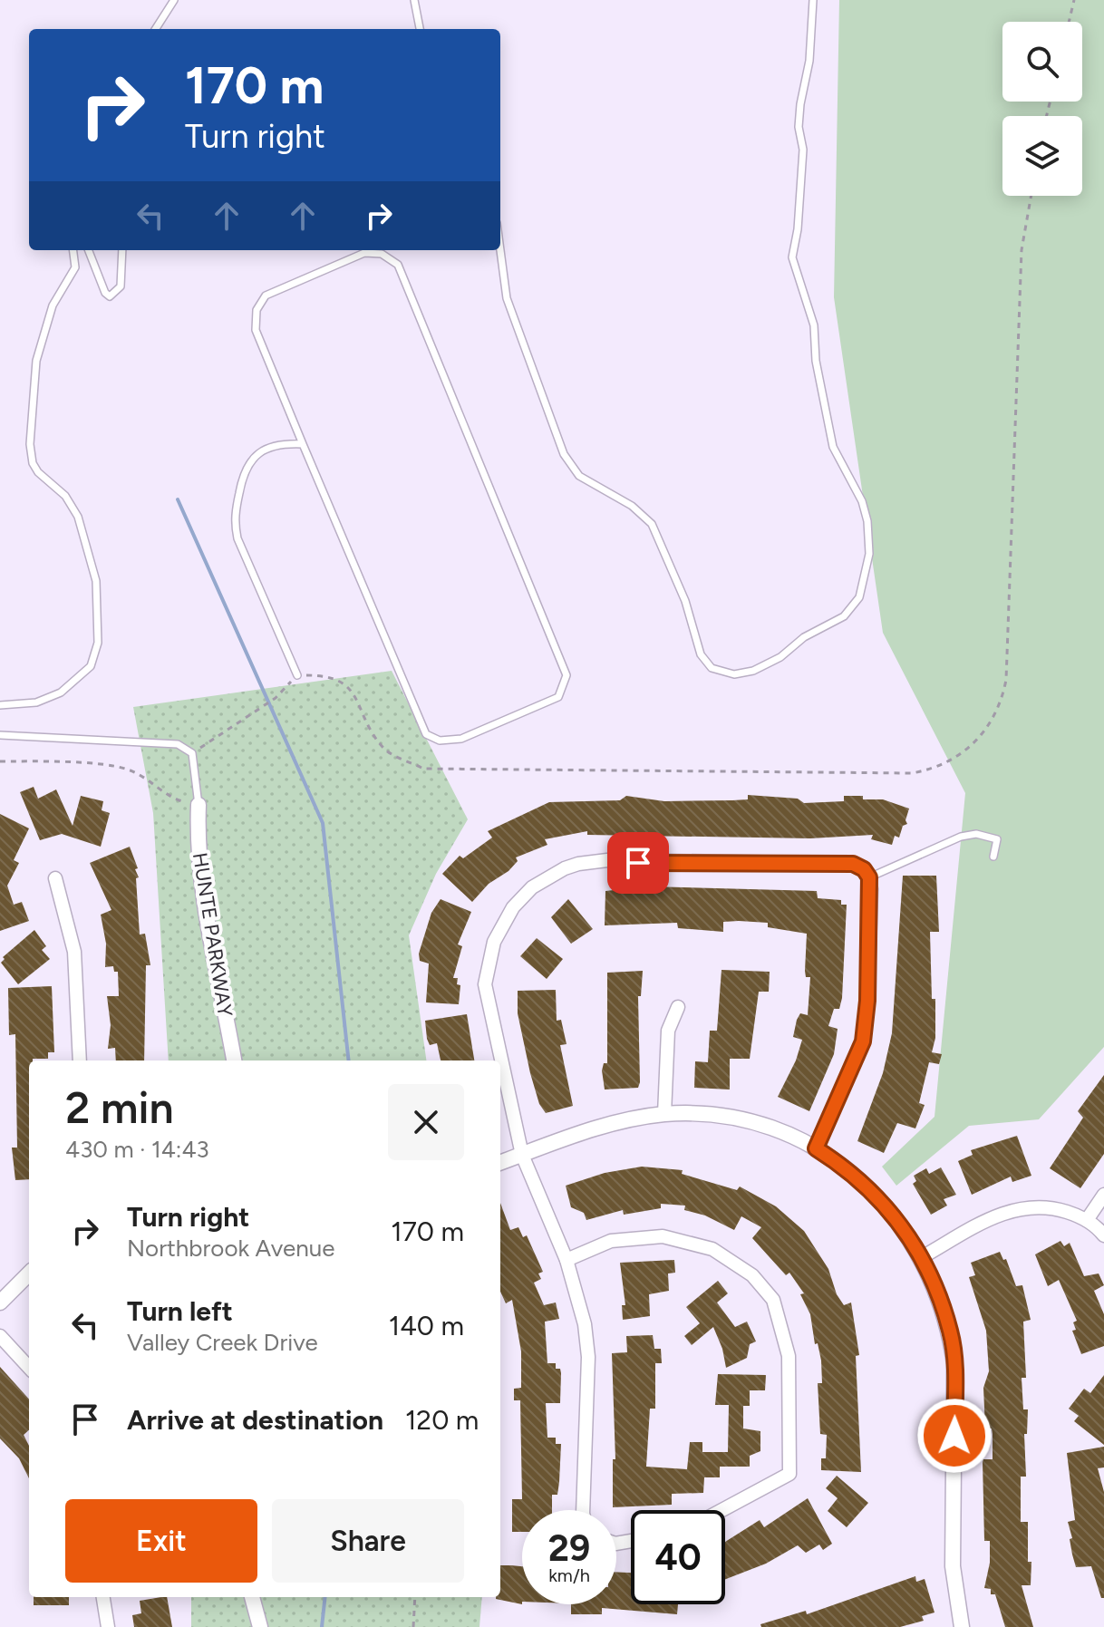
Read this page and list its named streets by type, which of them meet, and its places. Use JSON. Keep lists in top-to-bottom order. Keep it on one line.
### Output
{"streets":{"street":["HUNTE PARKWAY"]},"page":{"turn":["170 m","Turn right"],"heading":["2 min","430 m · 14:43"],"list":[{"name":"Turn right","note":"Northbrook Avenue","value":"170 m"},{"name":"Turn left","note":"Valley Creek Drive","value":"140 m"},{"name":"Arrive at destination","value":"120 m"}],"buttons":["Exit","Share"],"speed":"29 km/h","limit":"40"}}
